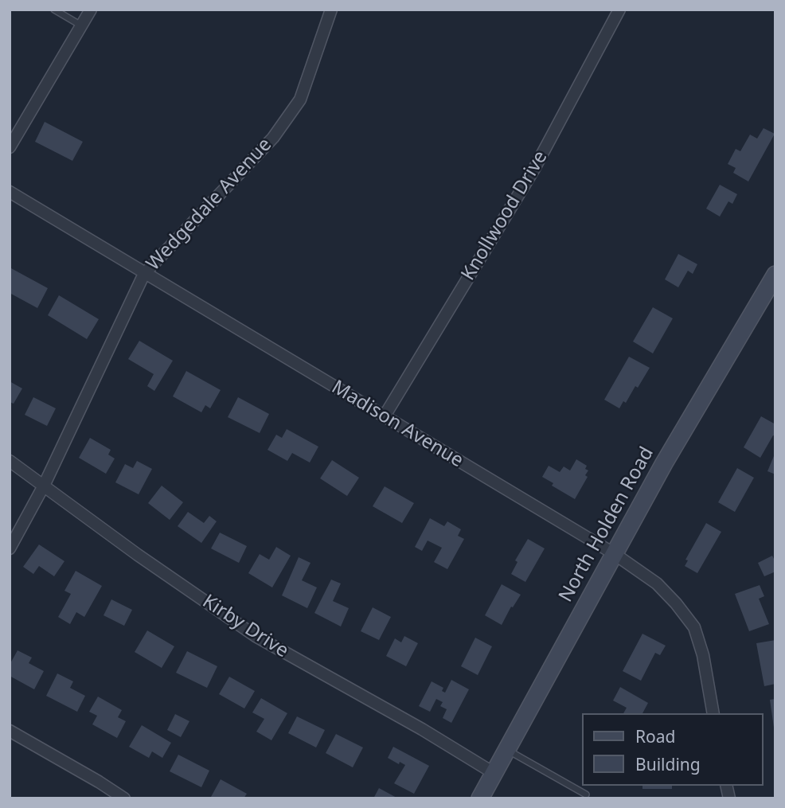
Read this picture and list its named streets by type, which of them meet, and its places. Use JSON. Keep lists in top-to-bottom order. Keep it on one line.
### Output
{"streets":{"main road":["North Holden Road"],"street":["Wedgedale Avenue","Knollwood Drive","Madison Avenue","Kirby Drive"]},"crossings":[["Wedgedale Avenue","Madison Avenue"],["Wedgedale Avenue","Kirby Drive"],["Knollwood Drive","Madison Avenue"],["Madison Avenue","North Holden Road"],["North Holden Road","Kirby Drive"]],"legend":["Road","Building"]}
